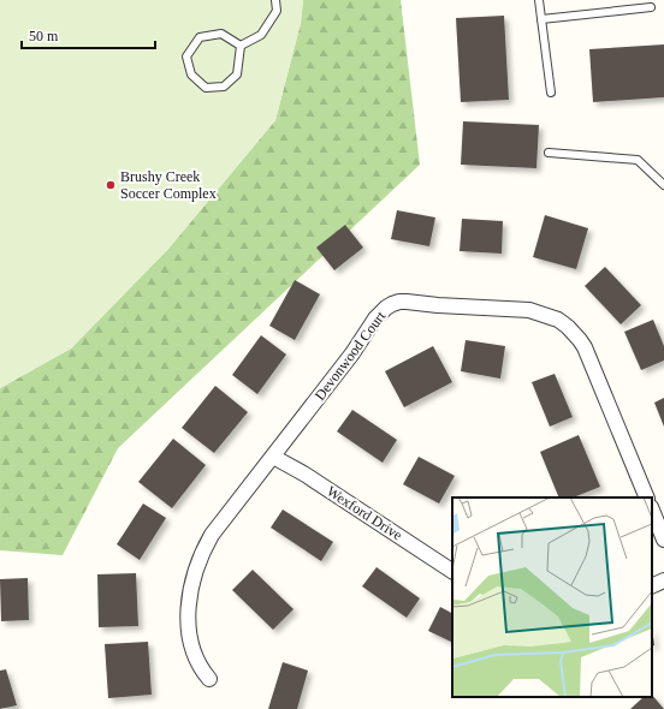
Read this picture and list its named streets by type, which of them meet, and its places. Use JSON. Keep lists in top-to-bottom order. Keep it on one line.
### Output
{"streets":{"street":["Devonwood Court","Wexford Drive"]},"crossings":[["Devonwood Court","Wexford Drive"]],"places":["Brushy Creek Soccer Complex"],"scale_bar":"50 m"}
